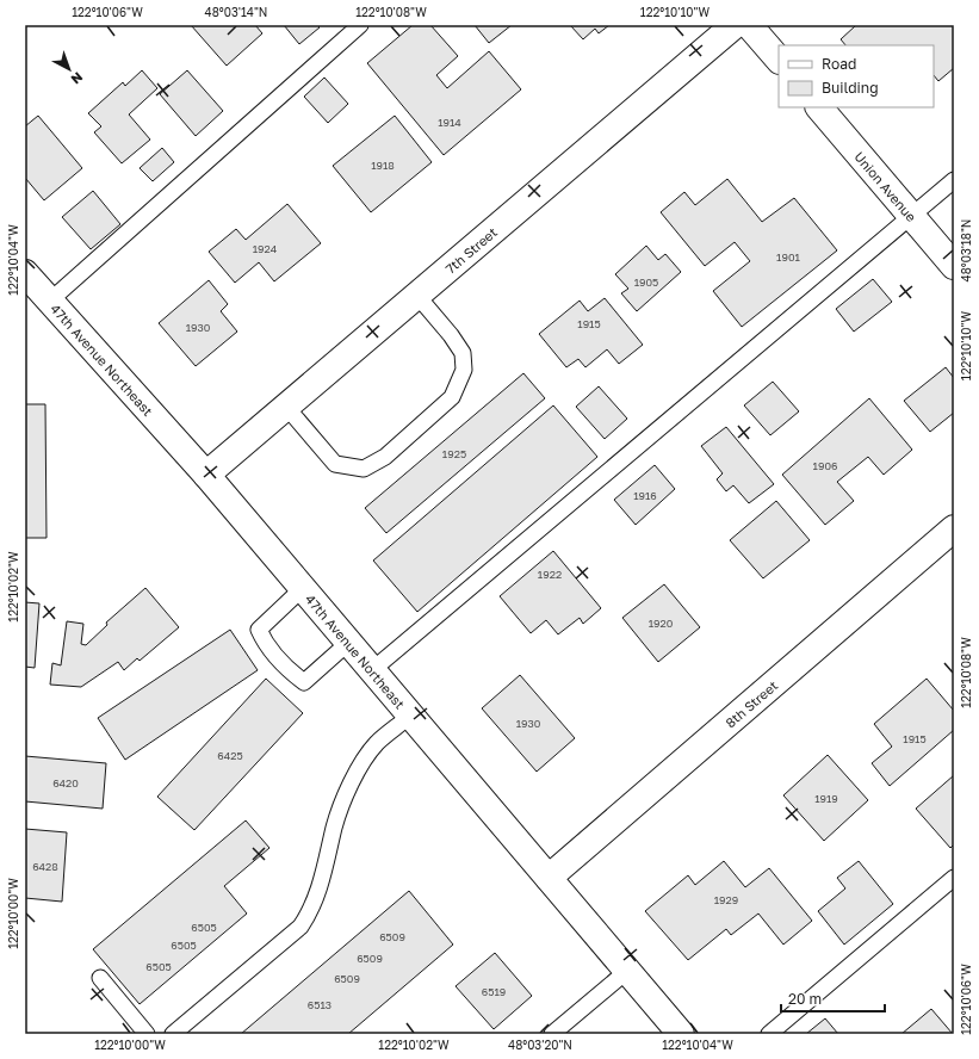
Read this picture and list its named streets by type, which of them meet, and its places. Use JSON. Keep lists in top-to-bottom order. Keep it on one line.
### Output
{"streets":{"street":["Union Avenue","7th Street","47th Avenue Northeast","8th Street"]},"crossings":[["7th Street","47th Avenue Northeast"],["47th Avenue Northeast","8th Street"]],"house_numbers":["1914","1918","1924","1901","1905","1915","1930","1925","1906","1916","1922","1920","1930","1915","6425","6420","1919","6428","1929","6505","6509","6505","6509","6505","6509","6519","6513"],"legend":["Road","Building"],"scale_bar":"20 m","north":"bottom right","coordinates":["122°10'06\"W","48°03'14\"N","122°10'08\"W","122°10'10\"W","48°03'18\"N","122°10'04\"W","122°10'02\"W","122°10'00\"W","48°03'20\"N"]}
